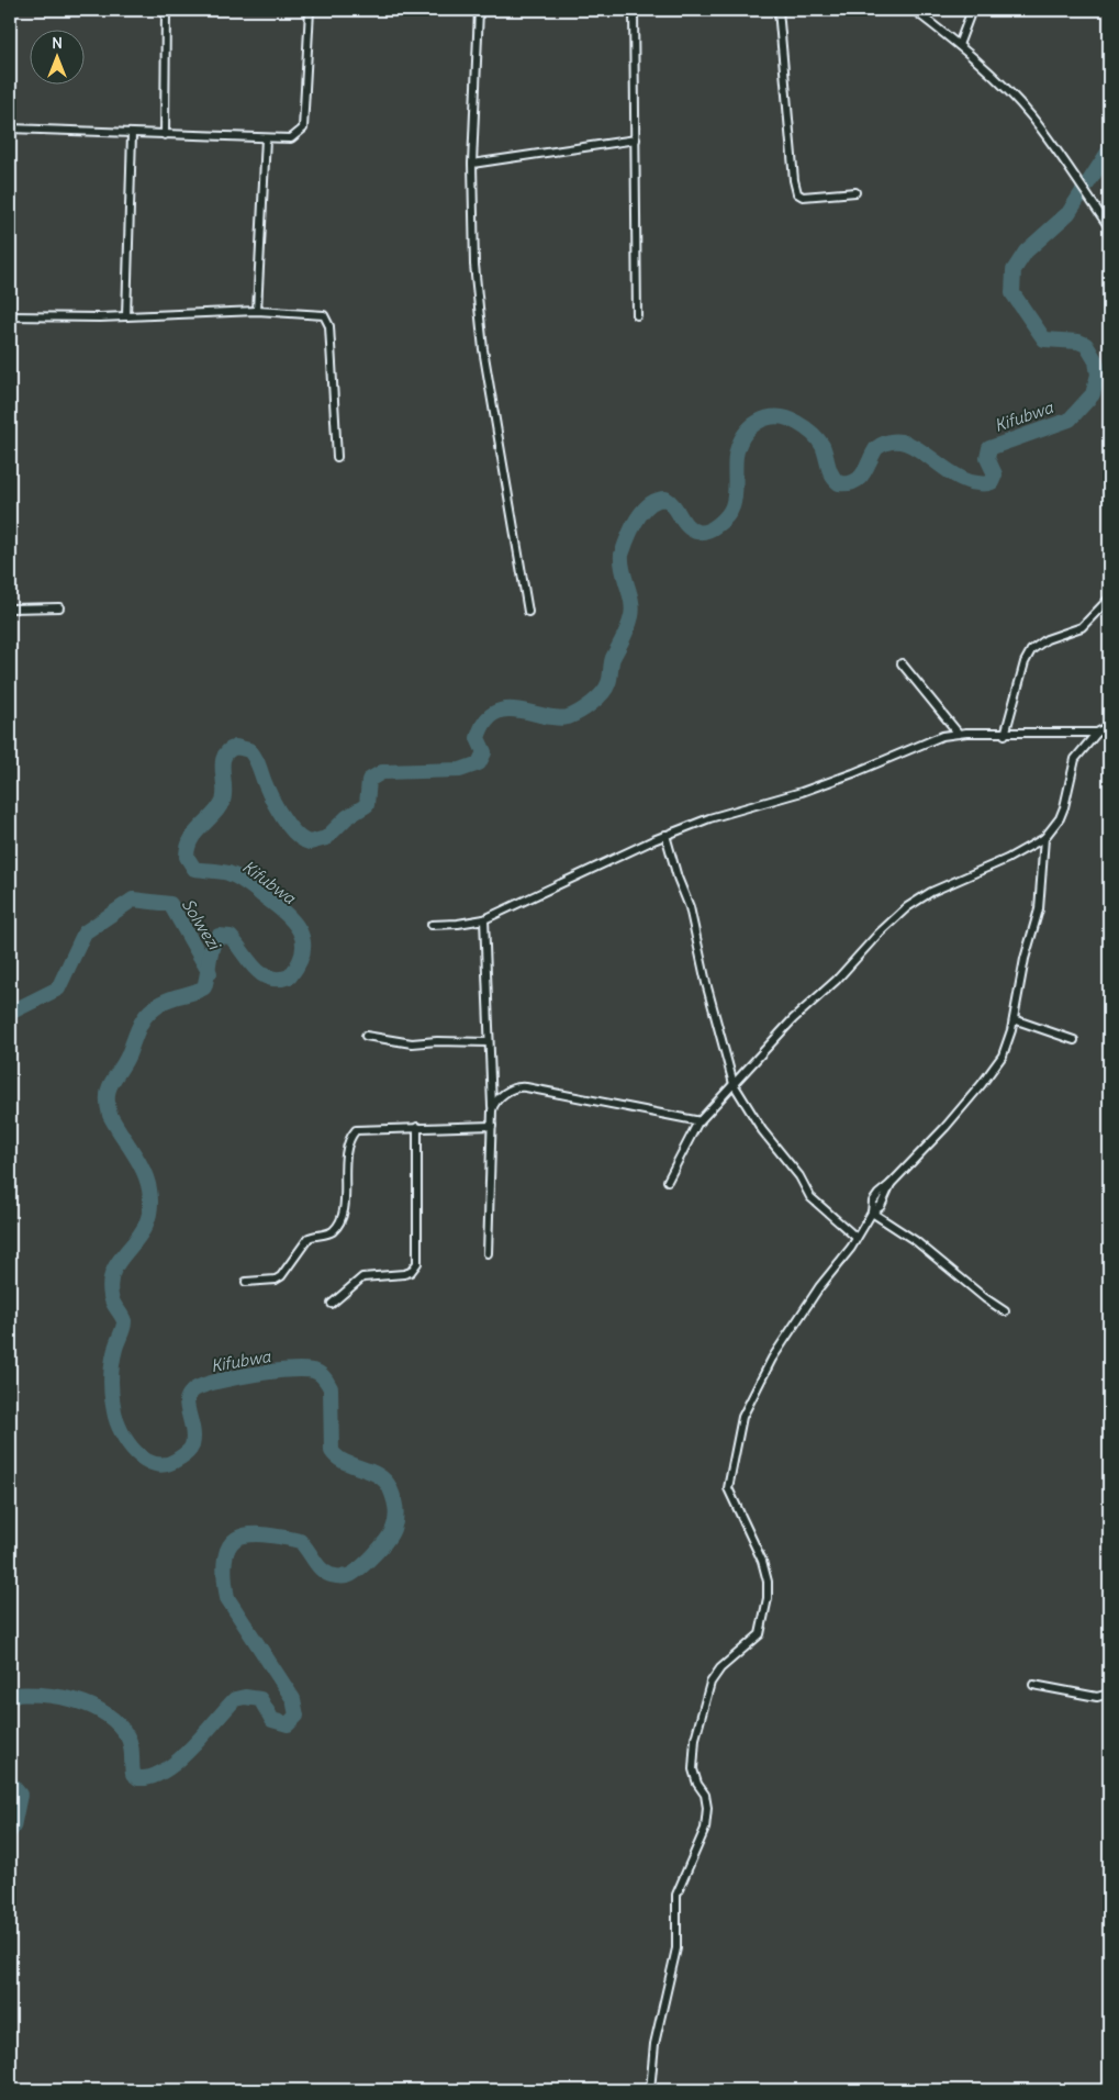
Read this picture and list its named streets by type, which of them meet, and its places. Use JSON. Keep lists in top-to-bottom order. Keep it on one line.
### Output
{"water":["Kifubwa","Solwezi"],"north":"top"}
